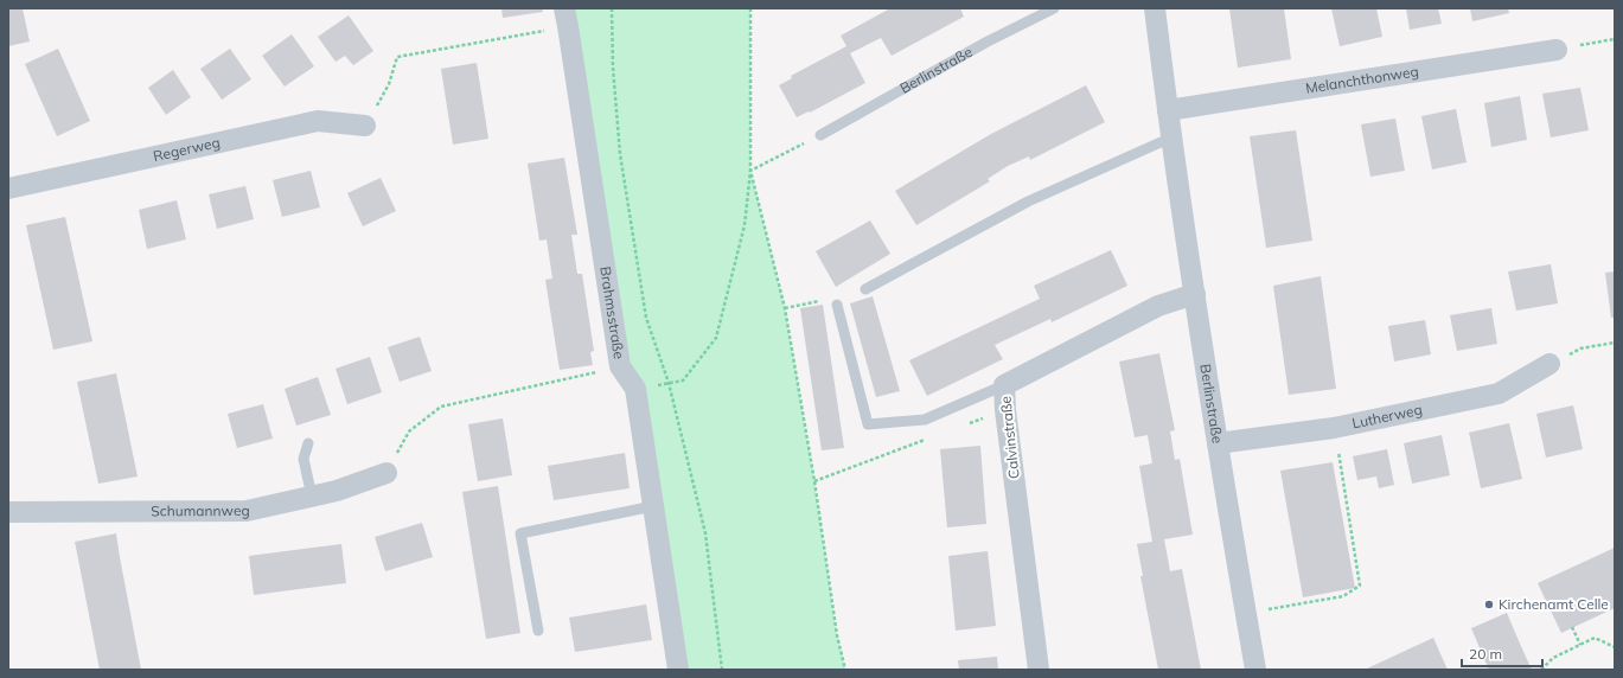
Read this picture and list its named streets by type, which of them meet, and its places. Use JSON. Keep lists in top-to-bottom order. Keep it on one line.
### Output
{"streets":{"street":["Berlinstraße","Melanchthonweg","Regerweg","Brahmsstraße","Lutherweg","Calvinstraße","Schumannweg"]},"crossings":[["Berlinstraße","Melanchthonweg"],["Berlinstraße","Lutherweg"],["Berlinstraße","Calvinstraße"]],"places":["Kirchenamt Celle"],"scale_bar":"20 m"}
